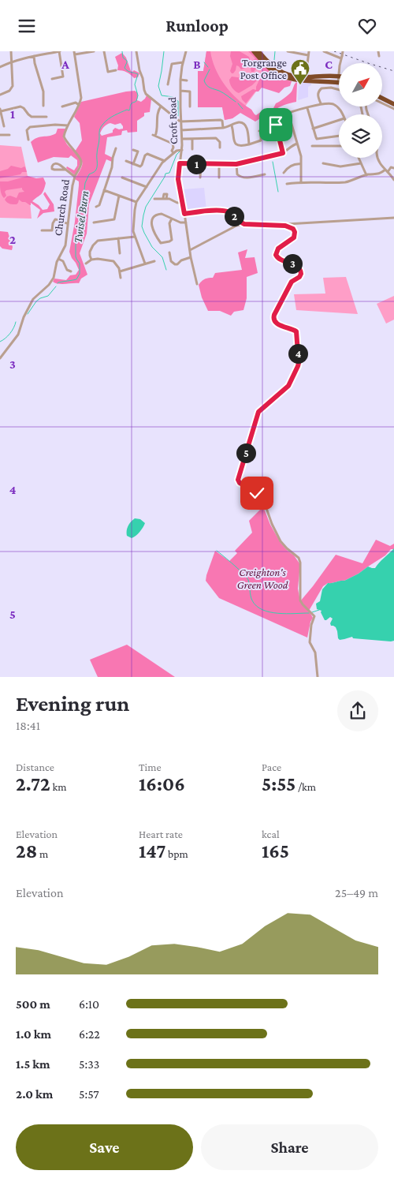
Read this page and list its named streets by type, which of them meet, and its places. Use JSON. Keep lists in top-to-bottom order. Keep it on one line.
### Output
{"streets":{"street":["Croft Road","Church Road"]},"water":["Twisel Burn"],"parks":["Creighton's Green Wood"],"places":{"public building":["Torgrange Post Office"]},"north":"top right","page":{"header":"Runloop","pins":["1","2","3","4","5"],"heading":["Evening run","18:41"],"stats":[["Distance","2.72 km"],["Time","16:06"],["Pace","5:55 /km"],["Elevation","28 m"],["Heart rate","147 bpm"],["kcal","165"]],"chart":["Elevation","25–49 m"],"list":[{"name":"500 m","note":"6:10"},{"name":"1.0 km","note":"6:22"},{"name":"1.5 km","note":"5:33"},{"name":"2.0 km","note":"5:57"}],"buttons":["Save","Share"]},"grid":{"columns":["A","B","C"],"rows":["1","2","3","4","5"]}}
